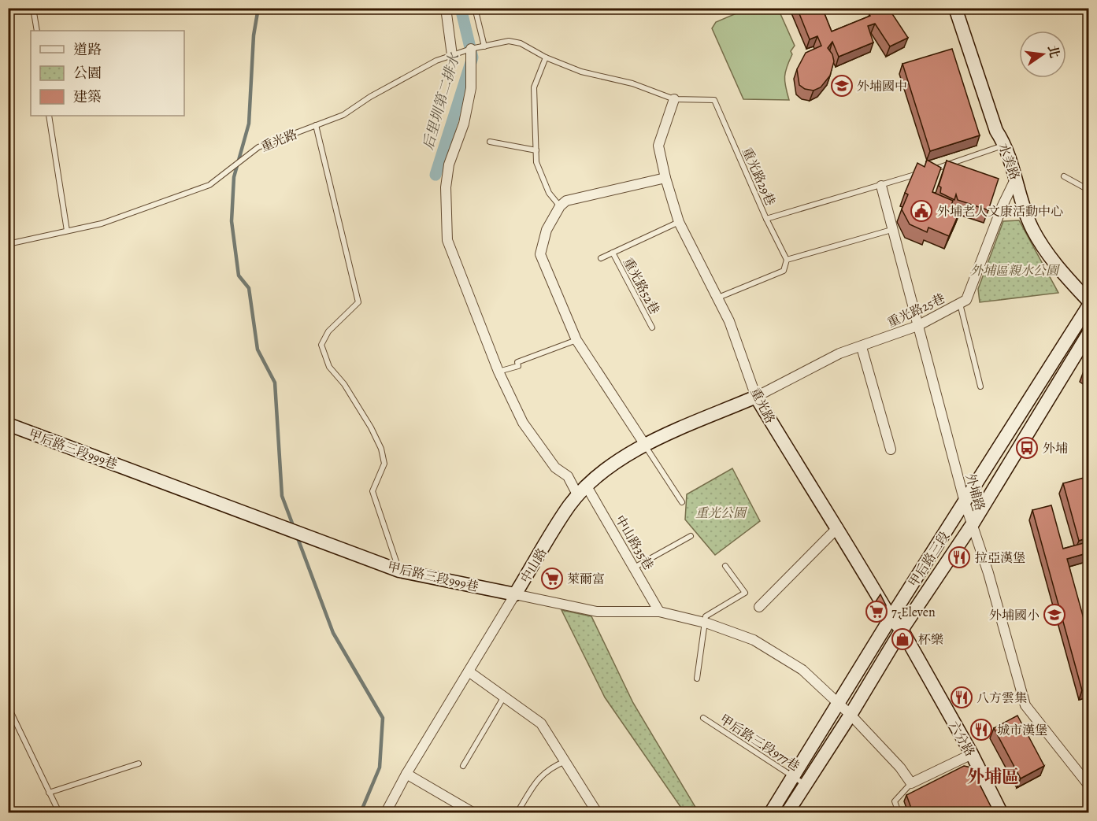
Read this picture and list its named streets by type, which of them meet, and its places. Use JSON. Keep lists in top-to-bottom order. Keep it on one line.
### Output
{"streets":{"street":["重光路","水美路","重光路25巷","甲后路三段999巷","外埔路","中山路35巷","甲后路三段","中山路","六分路"],"lane":["重光路29巷","重光路52巷","甲后路三段977巷"]},"crossings":[["重光路","重光路29巷"],["重光路","重光路52巷"],["重光路","重光路25巷"],["重光路","中山路35巷"],["重光路","甲后路三段"],["重光路","中山路"],["重光路","六分路"],["水美路","重光路25巷"],["重光路25巷","外埔路"],["重光路25巷","中山路"],["甲后路三段999巷","中山路35巷"],["甲后路三段999巷","甲后路三段"],["甲后路三段999巷","中山路"],["外埔路","甲后路三段"],["中山路35巷","中山路"],["甲后路三段","六分路"],["甲后路三段","甲后路三段977巷"]],"districts":["外埔區"],"water":["后里圳第二排水"],"parks":["外埔區親水公園","重光公園"],"places":{"school or university":["外埔國中","外埔國小"],"public building":["外埔老人文康活動中心"],"bus stop":["外埔"],"restaurant":["拉亞漢堡","八方雲集","城市漢堡"],"supermarket":["萊爾富","7-Eleven"],"shop":["杯樂"]},"legend":["道路","公園","建築"],"north":"right"}
